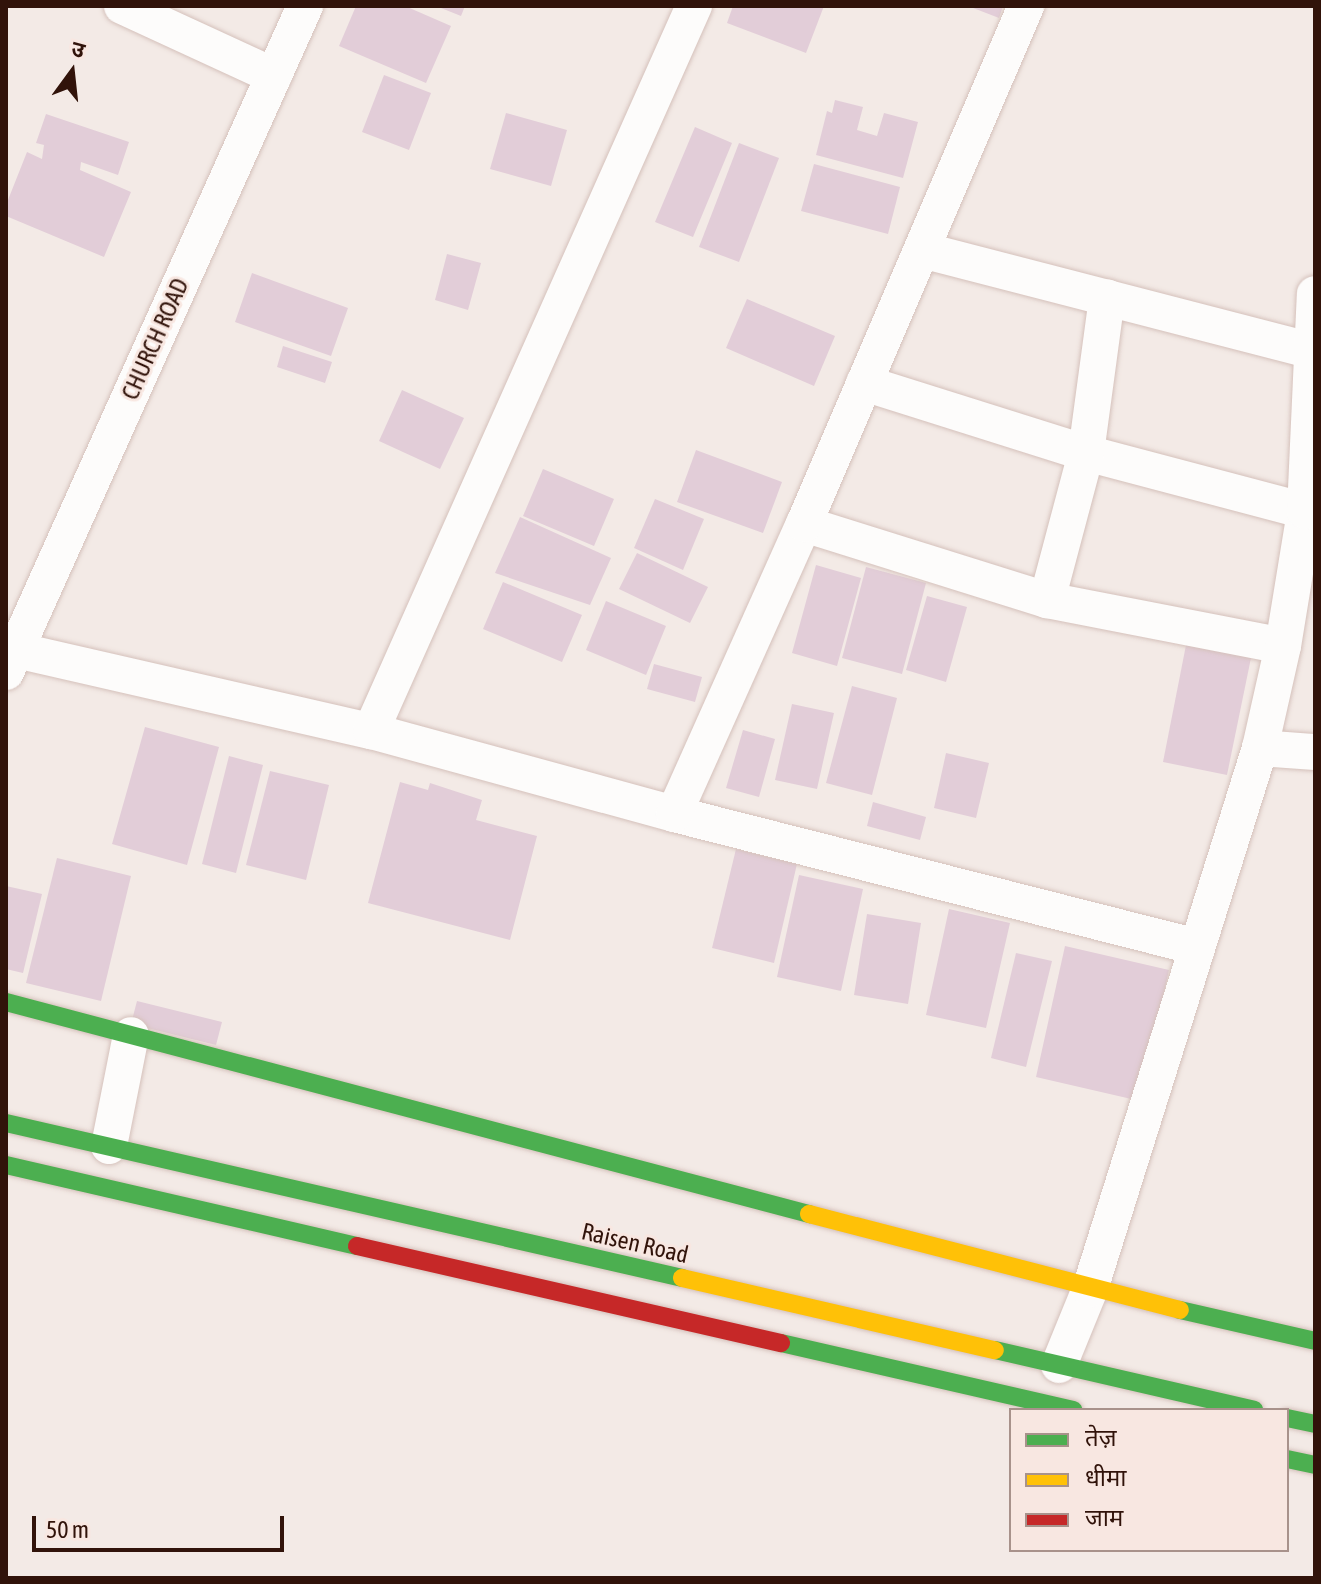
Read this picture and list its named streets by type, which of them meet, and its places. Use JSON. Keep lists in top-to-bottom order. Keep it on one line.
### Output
{"streets":{"main road":["Raisen Road"],"street":["CHURCH ROAD"]},"legend":["तेज़","धीमा","जाम"],"scale_bar":"50 m","north":"top"}
